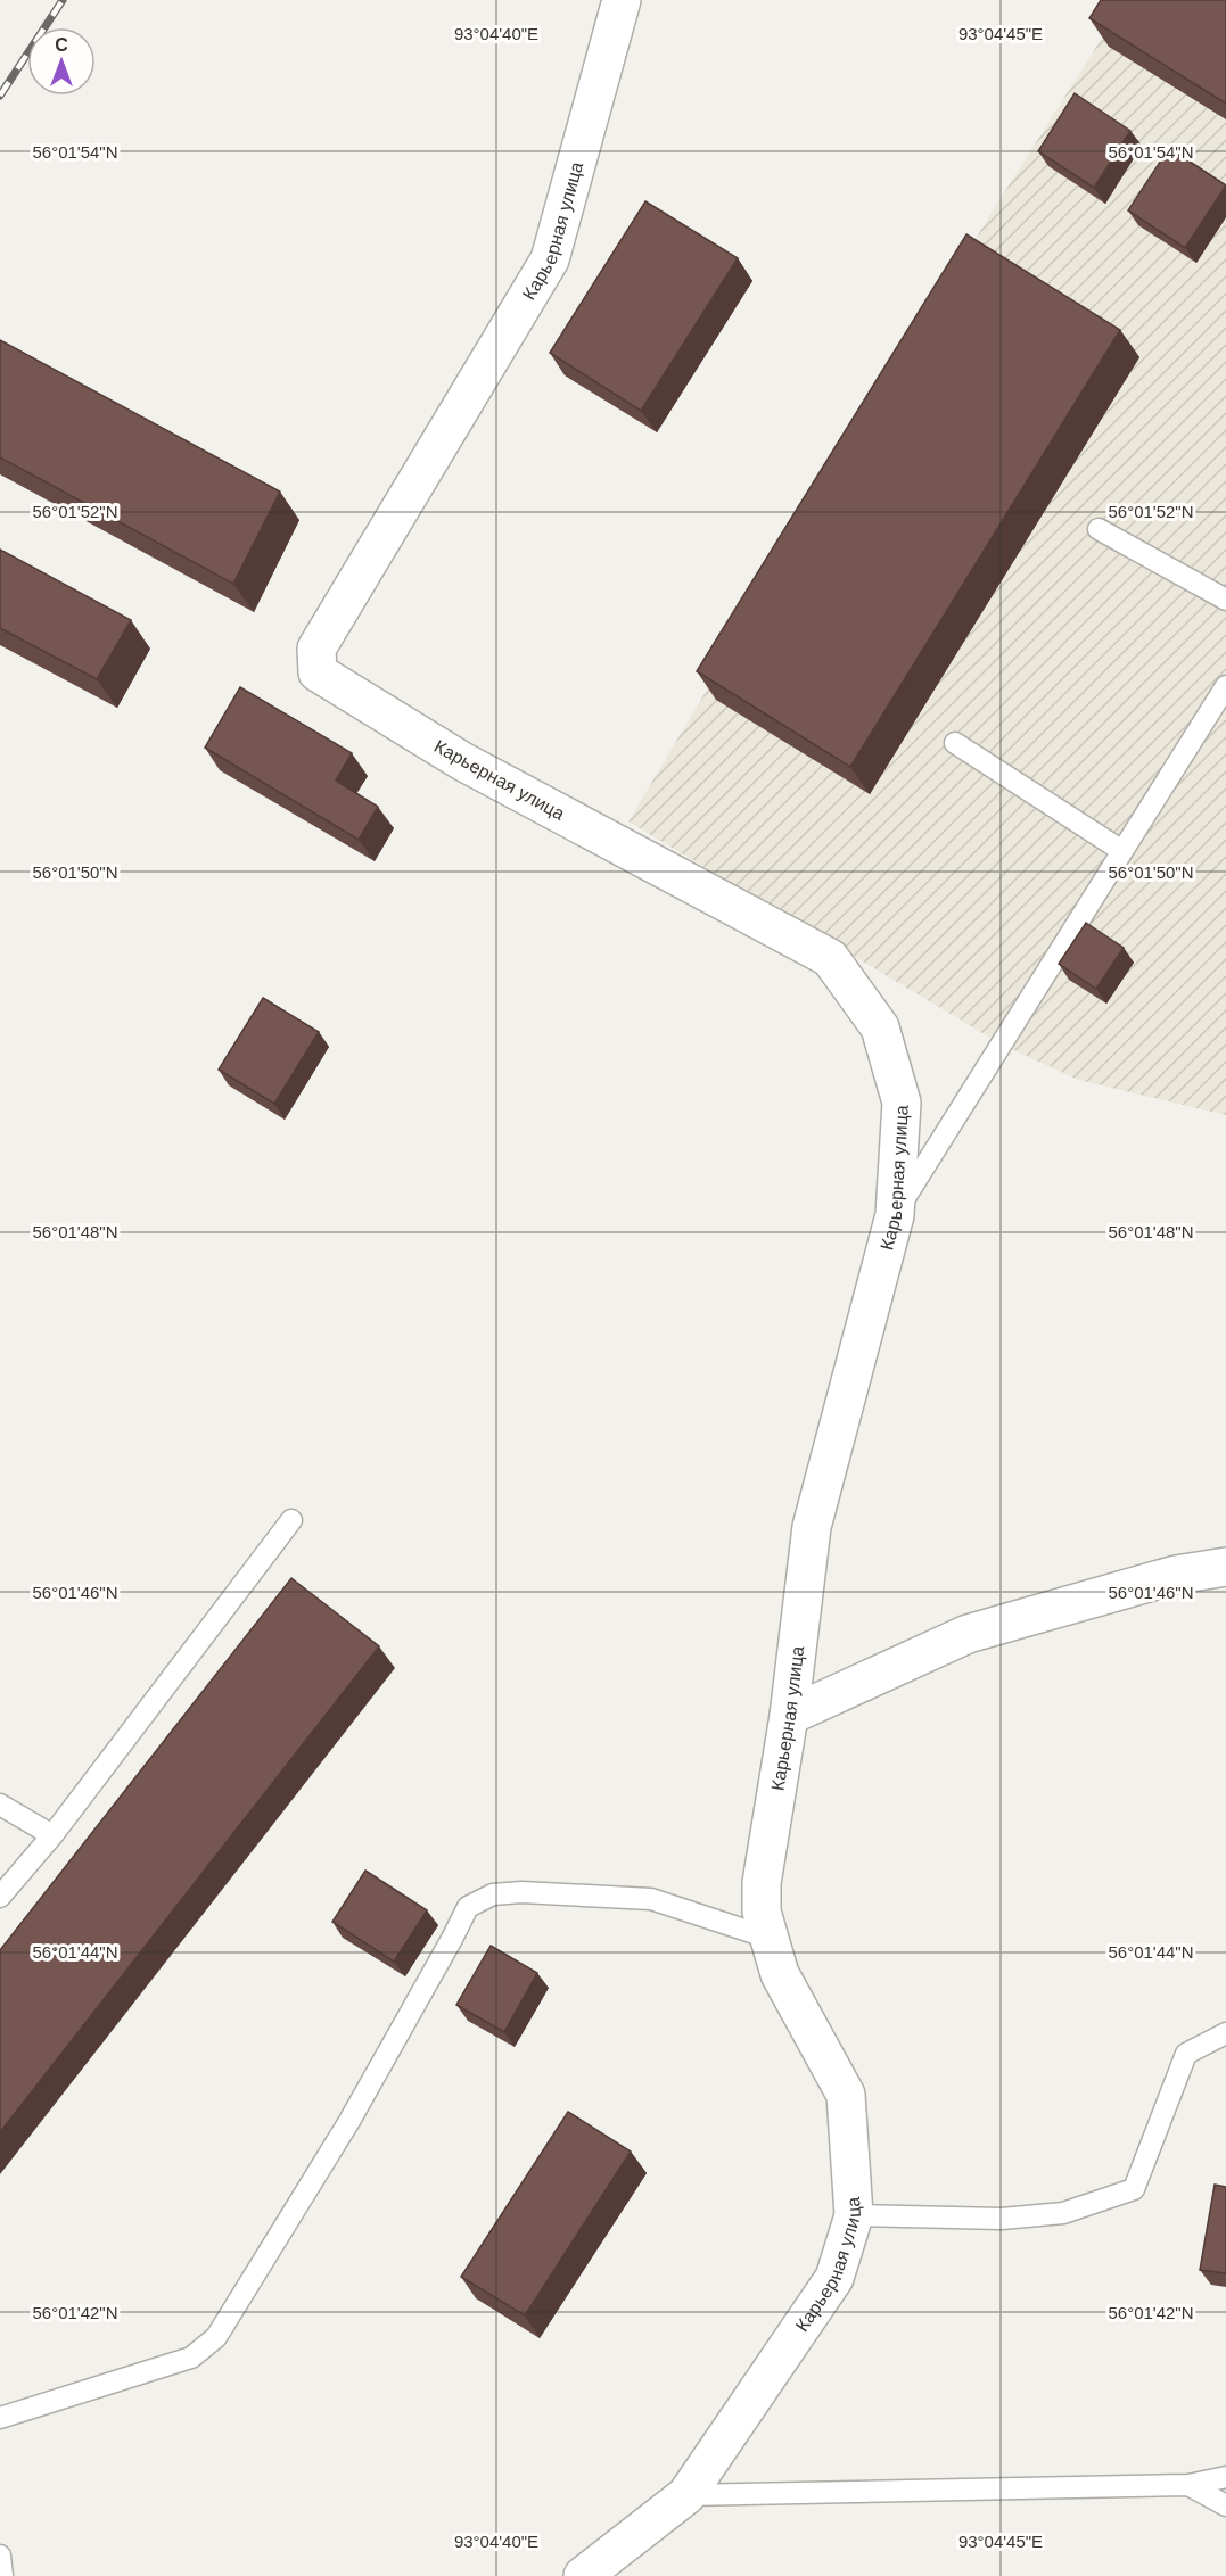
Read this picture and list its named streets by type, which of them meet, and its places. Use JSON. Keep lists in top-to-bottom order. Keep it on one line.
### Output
{"streets":{"street":["Карьерная улица"]},"north":"top","coordinates":["93°04'40\"E","93°04'45\"E","56°01'54\"N","56°01'52\"N","56°01'50\"N","56°01'48\"N","56°01'46\"N","56°01'44\"N","56°01'42\"N"]}
